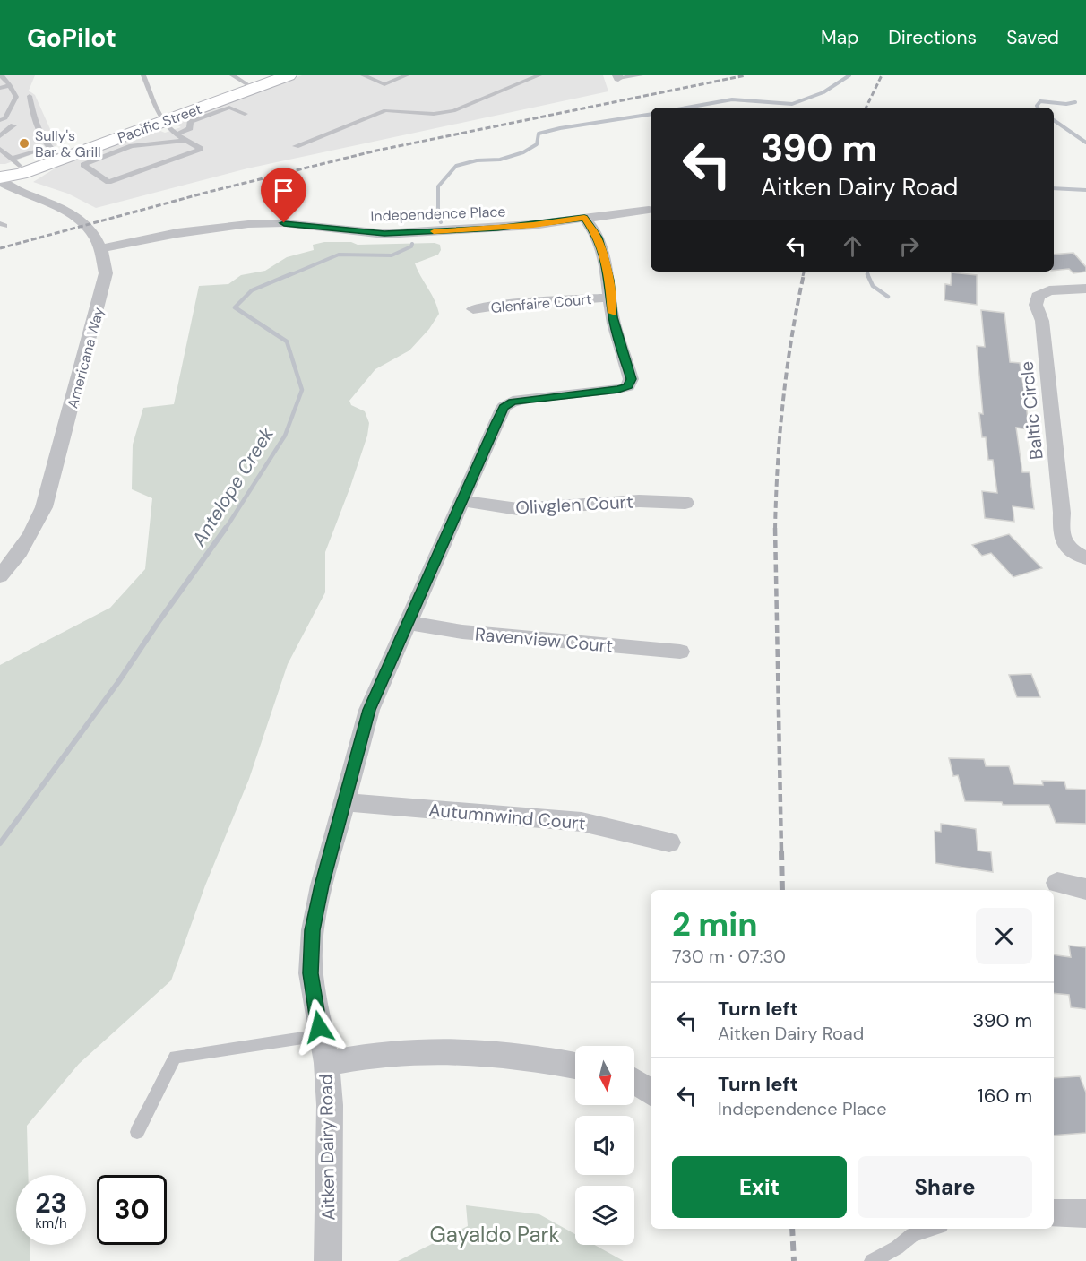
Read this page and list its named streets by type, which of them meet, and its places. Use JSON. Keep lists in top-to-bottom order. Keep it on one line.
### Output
{"streets":{"main road":["Pacific Street"],"street":["Independence Place","Glenfaire Court","Americana Way","Baltic Circle","Olivglen Court","Ravenview Court","Autumnwind Court","Aitken Dairy Road"]},"crossings":[["Independence Place","Americana Way"],["Independence Place","Aitken Dairy Road"],["Glenfaire Court","Aitken Dairy Road"],["Olivglen Court","Aitken Dairy Road"],["Ravenview Court","Aitken Dairy Road"],["Autumnwind Court","Aitken Dairy Road"]],"water":["Antelope Creek"],"parks":["Gayaldo Park"],"places":["Sully's Bar & Grill"],"north":"bottom","page":{"header":"GoPilot","nav":["Map","Directions","Saved"],"turn":["390 m","Aitken Dairy Road"],"heading":["2 min","730 m · 07:30"],"list":[{"name":"Turn left","note":"Aitken Dairy Road","value":"390 m"},{"name":"Turn left","note":"Independence Place","value":"160 m"}],"buttons":["Exit","Share"],"speed":"23 km/h","limit":"30"}}
